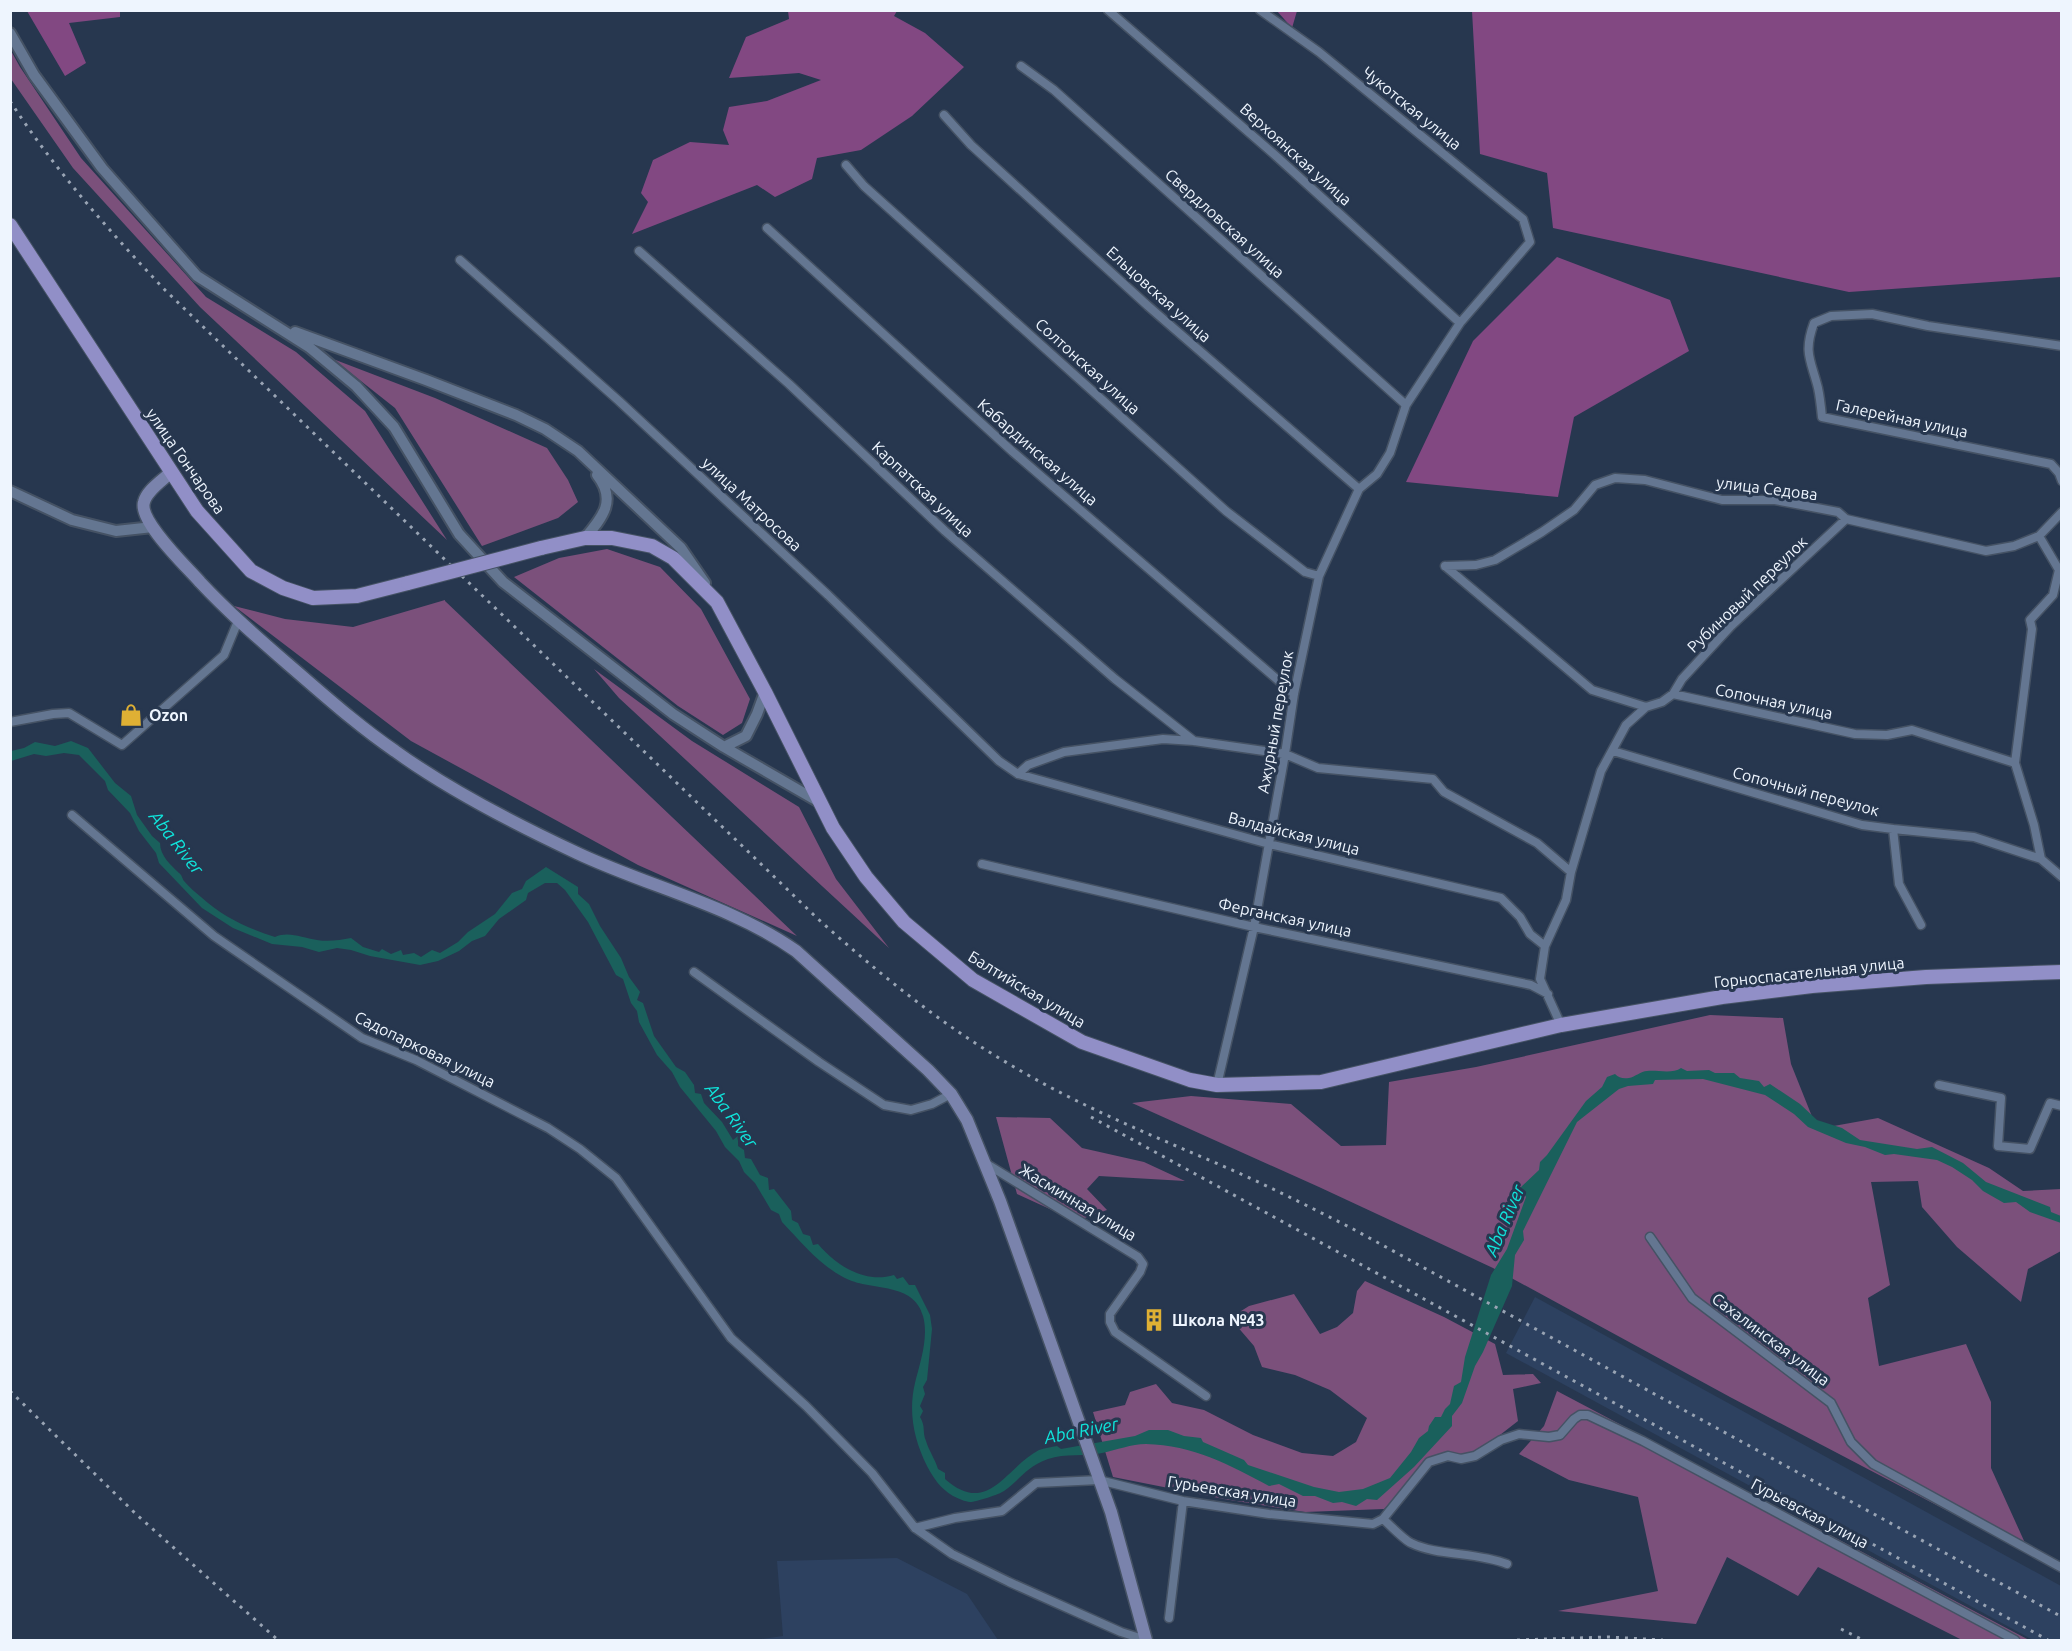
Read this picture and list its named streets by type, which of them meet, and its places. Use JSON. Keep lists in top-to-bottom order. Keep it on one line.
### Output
{"streets":{"main road":["улица Гончарова","Горноспасательная улица","Балтийская улица"],"street":["Чукотская улица","Верхоянская улица","Свердловская улица","Ельцовская улица","Солтонская улица","Галерейная улица","Кабардинская улица","улица Седова","Карпатская улица","улица Матросова","Рубиновый переулок","Сопочная улица","Ажурный переулок","Сопочный переулок","Валдайская улица","Ферганская улица","Садопарковая улица","Жасминная улица","Сахалинская улица","Гурьевская улица"]},"crossings":[["Чукотская улица","Верхоянская улица"],["Ельцовская улица","Ажурный переулок"],["Солтонская улица","Ажурный переулок"],["Кабардинская улица","Ажурный переулок"],["улица Гончарова","Балтийская улица"],["улица Седова","Рубиновый переулок"],["Карпатская улица","улица Матросова"],["Карпатская улица","Ажурный переулок"],["Карпатская улица","Валдайская улица"],["улица Матросова","Валдайская улица"],["Рубиновый переулок","Сопочная улица"],["Ажурный переулок","Валдайская улица"],["Ажурный переулок","Ферганская улица"],["Ажурный переулок","Балтийская улица"],["Горноспасательная улица","Балтийская улица"],["Садопарковая улица","Гурьевская улица"]],"water":["Aba River"],"places":{"shop":["Ozon"],"building":["Школа №43"]}}
